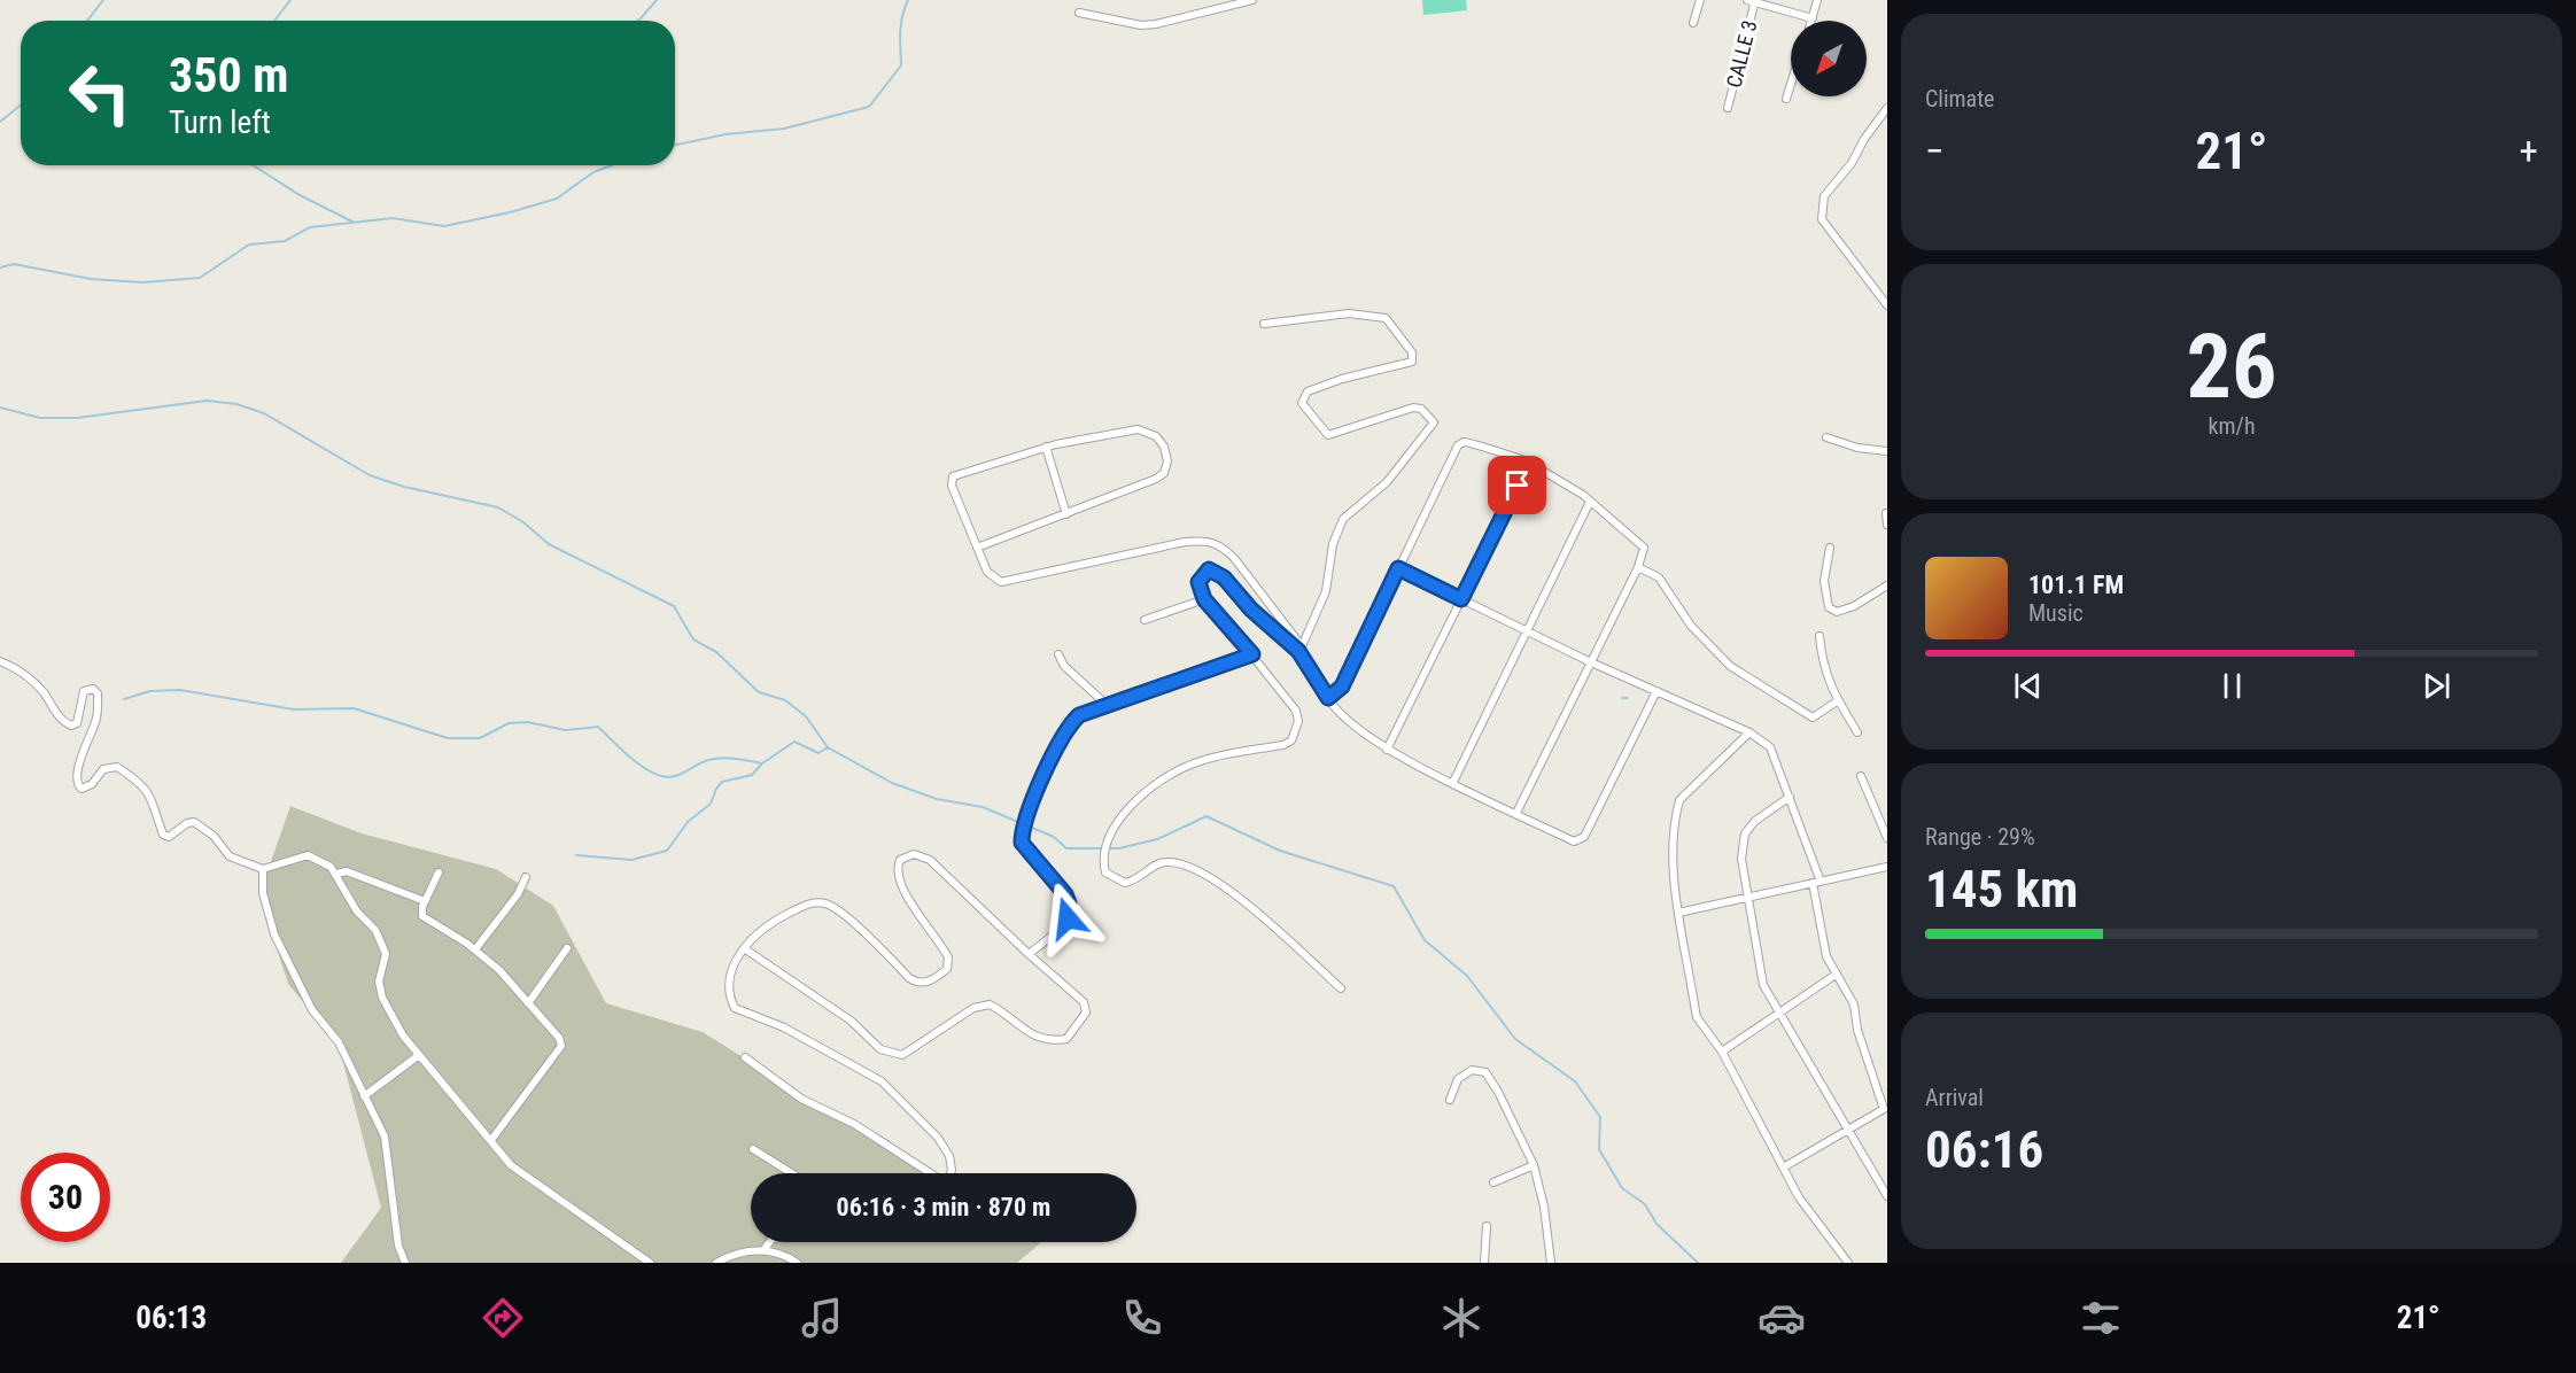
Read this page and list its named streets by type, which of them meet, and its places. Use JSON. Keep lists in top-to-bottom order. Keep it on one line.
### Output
{"streets":{"street":["CALLE 3"]},"north":"bottom left","page":{"tile":["Climate",["26","km/h"],["Range · 29%","145 km"],["Arrival","06:16"]],"turn":["350 m","Turn left"],"heat":["−","21°","+"],"song":["101.1 FM","Music"],"limit":"30","trip":"06:16 · 3 min · 870 m","tabs":["06:13","21°"]}}
